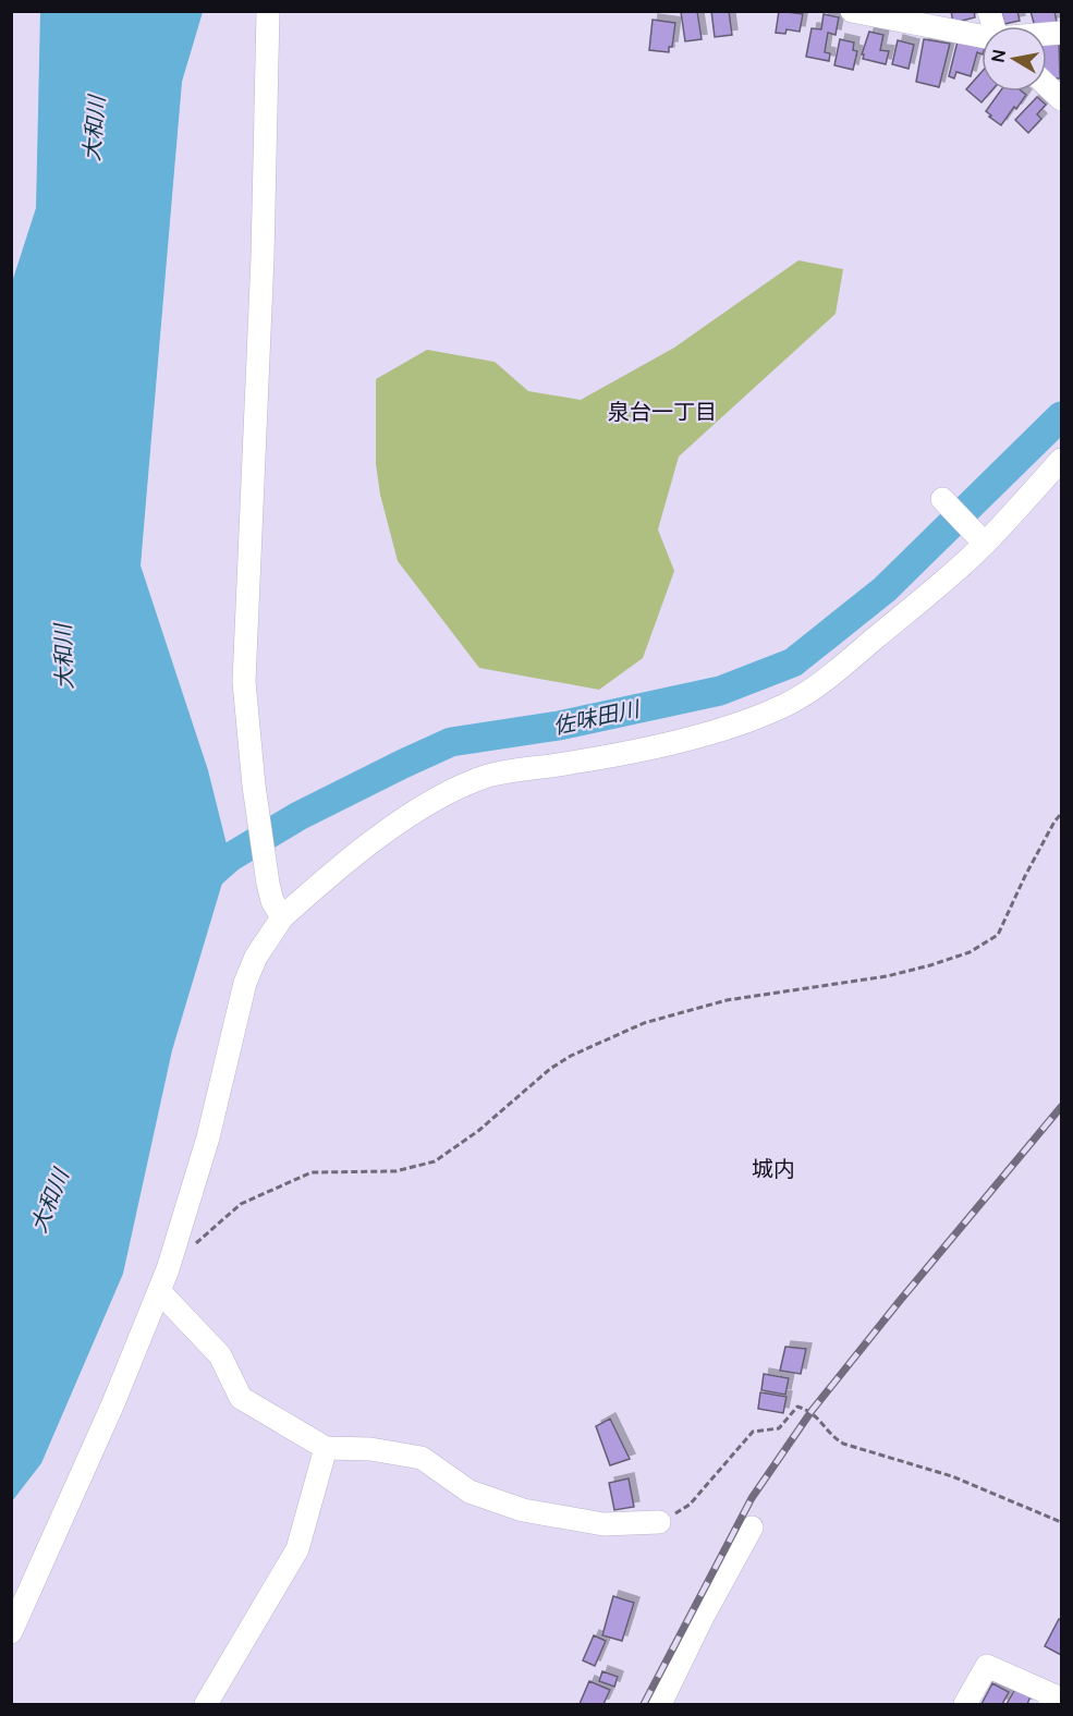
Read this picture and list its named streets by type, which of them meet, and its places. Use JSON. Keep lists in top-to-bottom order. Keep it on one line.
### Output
{"districts":["泉台一丁目","城内"],"water":["大和川","佐味田川"],"north":"left"}
